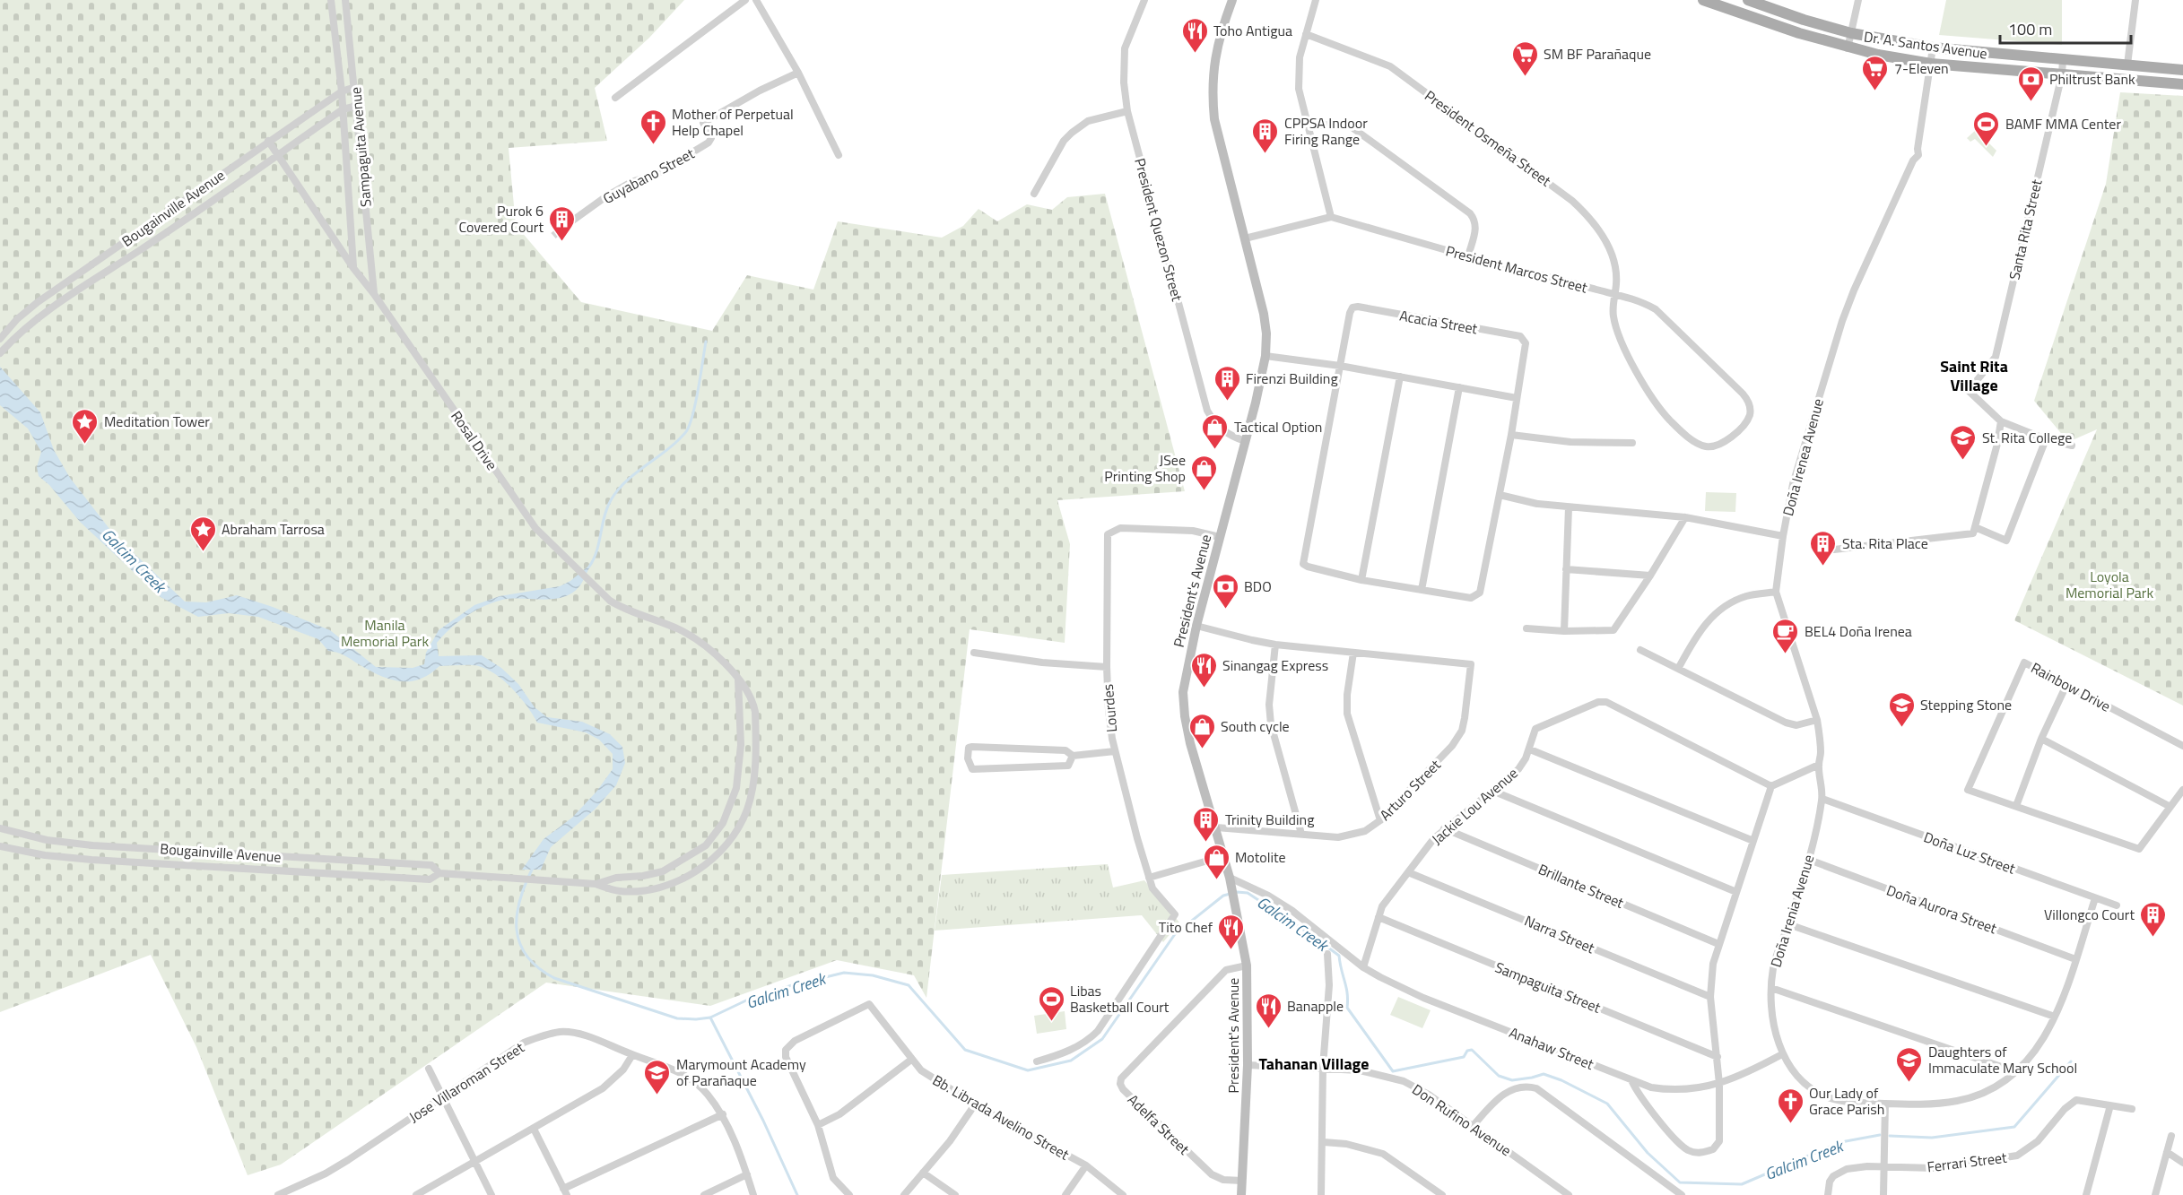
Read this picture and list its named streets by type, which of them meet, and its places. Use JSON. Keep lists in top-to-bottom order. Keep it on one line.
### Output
{"streets":{"main road":["Dr. A. Santos Avenue"],"street":["President Osmeña Street","Sampaguita Avenue","Guyabano Street","Bougainville Avenue","President Quezon Street","Santa Rita Street","President Marcos Street","Acacia Street","Rosal Drive","Doña Irenea Avenue","President's Avenue","Rainbow Drive","Lourdes","Arturo Street","Jackie Lou Avenue","Doña Luz Street","Brillante Street","Doña Aurora Street","Doña Irenia Avenue","Narra Street","Sampaguita Street","Anahaw Street","Jose Villaroman Street","Bb. Librada Avelino Street","Don Rufino Avenue","Adelfa Street","Ferrari Street"]},"crossings":[["Dr. A. Santos Avenue","Santa Rita Street"],["Dr. A. Santos Avenue","Doña Irenea Avenue"],["President Osmeña Street","President Marcos Street"],["Sampaguita Avenue","Bougainville Avenue"],["Sampaguita Avenue","Rosal Drive"],["Bougainville Avenue","Rosal Drive"],["President Quezon Street","President's Avenue"],["Doña Irenea Avenue","Doña Irenia Avenue"],["President's Avenue","Lourdes"],["President's Avenue","Arturo Street"],["President's Avenue","Don Rufino Avenue"],["President's Avenue","Adelfa Street"],["Jackie Lou Avenue","Brillante Street"],["Jackie Lou Avenue","Narra Street"],["Jackie Lou Avenue","Sampaguita Street"],["Jackie Lou Avenue","Anahaw Street"],["Doña Luz Street","Doña Irenia Avenue"],["Doña Aurora Street","Doña Irenia Avenue"],["Doña Irenia Avenue","Anahaw Street"]],"districts":["Saint Rita Village","Tahanan Village"],"water":["Galcim Creek"],"parks":["Loyola Memorial Park","Manila Memorial Park"],"places":{"restaurant":["Toho Antigua","Sinangag Express","Tito Chef","Banapple"],"supermarket":["SM BF Parañaque","7-Eleven"],"bank":["Philtrust Bank","BDO"],"church":["Mother of Perpetual Help Chapel","Our Lady of Grace Parish"],"sports":["BAMF MMA Center","Libas Basketball Court"],"building":["CPPSA Indoor Firing Range","Purok 6 Covered Court","Firenzi Building","Sta. Rita Place","Trinity Building","Villongco Court"],"place":["Meditation Tower","Abraham Tarrosa"],"shop":["Tactical Option","JSee Printing Shop","South cycle","Motolite"],"school or university":["St. Rita College","Stepping Stone","Daughters of Immaculate Mary School","Marymount Academy of Parañaque"],"cafe":["BEL4 Doña Irenea"]},"scale_bar":"100 m"}
